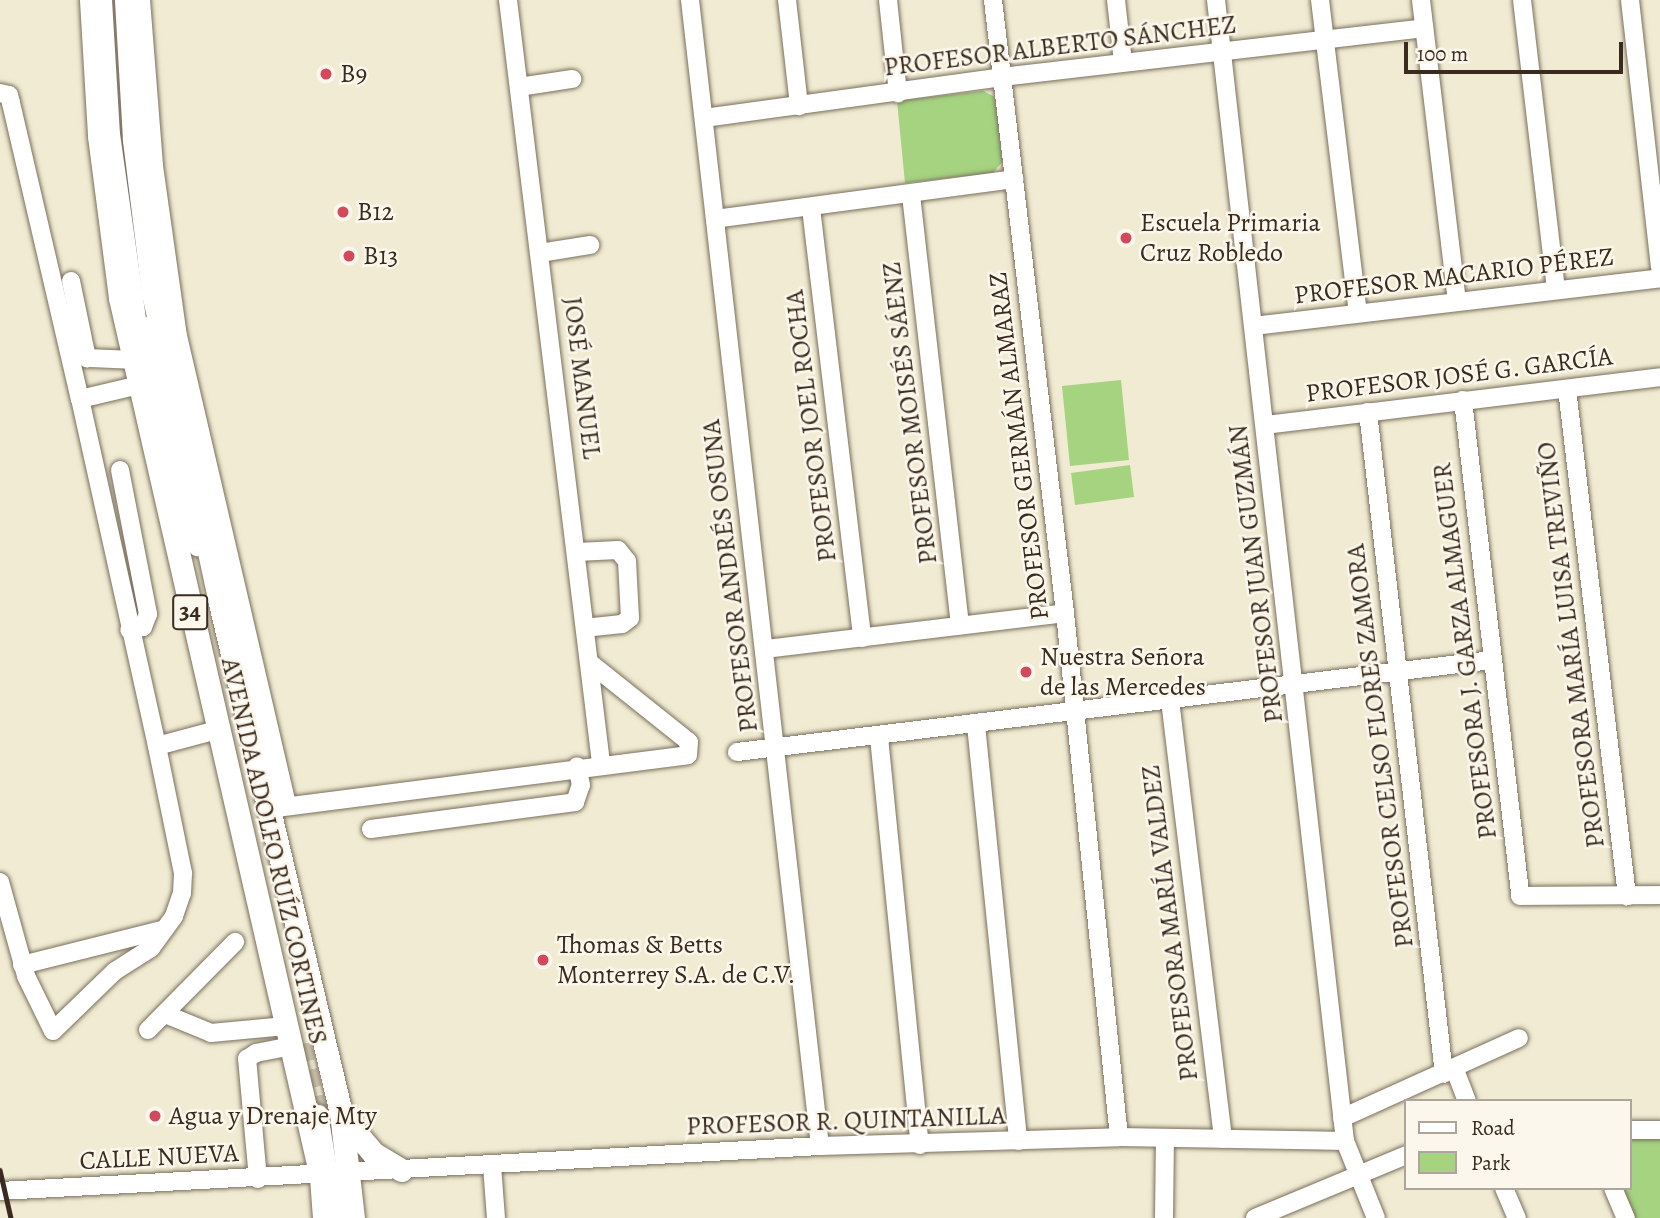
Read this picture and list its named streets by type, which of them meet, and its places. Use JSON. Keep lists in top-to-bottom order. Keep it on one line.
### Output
{"streets":{"main road":["34","AVENIDA ADOLFO RUÍZ CORTINES"],"street":["PROFESOR ALBERTO SÁNCHEZ","PROFESOR MACARIO PÉREZ","PROFESOR JOSÉ G. GARCÍA","JOSÉ MANUEL","PROFESOR MOISÉS SÁENZ","PROFESOR JOEL ROCHA","PROFESOR GERMÁN ALMARAZ","PROFESOR JUAN GUZMÁN","PROFESOR ANDRÉS OSUNA","PROFESORA MARÍA LUISA TREVIÑO","PROFESORA J. GARZA ALMAGUER","PROFESOR CELSO FLORES ZAMORA","PROFESORA MARÍA VALDEZ","PROFESOR R. QUINTANILLA","CALLE NUEVA"]},"crossings":[["PROFESOR ALBERTO SÁNCHEZ","PROFESOR GERMÁN ALMARAZ"],["PROFESOR ALBERTO SÁNCHEZ","PROFESOR JUAN GUZMÁN"],["PROFESOR ALBERTO SÁNCHEZ","PROFESOR ANDRÉS OSUNA"],["PROFESOR MACARIO PÉREZ","PROFESOR JUAN GUZMÁN"],["PROFESOR JOSÉ G. GARCÍA","PROFESOR JUAN GUZMÁN"],["PROFESOR JOSÉ G. GARCÍA","PROFESORA MARÍA LUISA TREVIÑO"],["PROFESOR JOSÉ G. GARCÍA","PROFESORA J. GARZA ALMAGUER"],["PROFESOR JOSÉ G. GARCÍA","PROFESOR CELSO FLORES ZAMORA"],["PROFESOR GERMÁN ALMARAZ","PROFESOR R. QUINTANILLA"],["PROFESOR JUAN GUZMÁN","PROFESOR R. QUINTANILLA"],["PROFESOR ANDRÉS OSUNA","PROFESOR R. QUINTANILLA"],["PROFESORA MARÍA LUISA TREVIÑO","PROFESORA J. GARZA ALMAGUER"],["AVENIDA ADOLFO RUÍZ CORTINES","PROFESOR R. QUINTANILLA"],["AVENIDA ADOLFO RUÍZ CORTINES","CALLE NUEVA"],["PROFESORA MARÍA VALDEZ","PROFESOR R. QUINTANILLA"],["PROFESOR R. QUINTANILLA","CALLE NUEVA"]],"places":["B9","B12","Escuela Primaria Cruz Robledo","B13","Nuestra Señora de las Mercedes","Thomas & Betts Monterrey S.A. de C.V.","Agua y Drenaje Mty"],"legend":["Road","Park"],"scale_bar":"100 m"}
